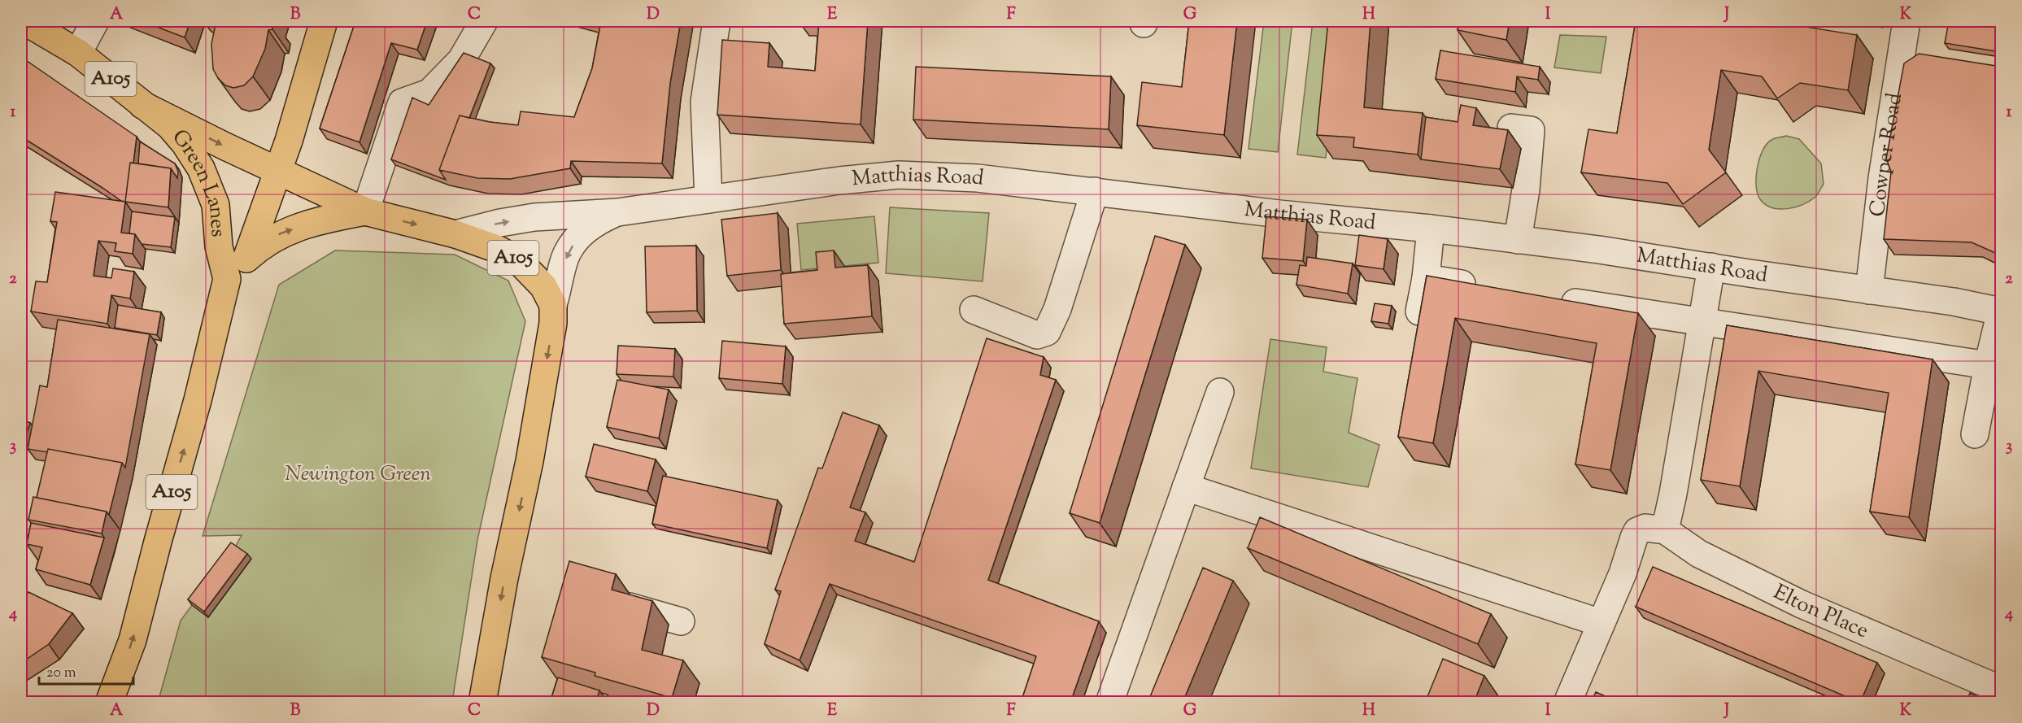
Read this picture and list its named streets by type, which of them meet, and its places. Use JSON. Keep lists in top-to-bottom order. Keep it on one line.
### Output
{"streets":{"main road":["A105","Green Lanes"],"street":["Cowper Road","Matthias Road","Elton Place"]},"crossings":[["A105","Matthias Road"],["A105","Green Lanes"],["Cowper Road","Matthias Road"]],"parks":["Newington Green"],"scale_bar":"20 m","grid":{"columns":["A","B","C","D","E","F","G","H","I","J","K"],"rows":["1","2","3","4"]}}
